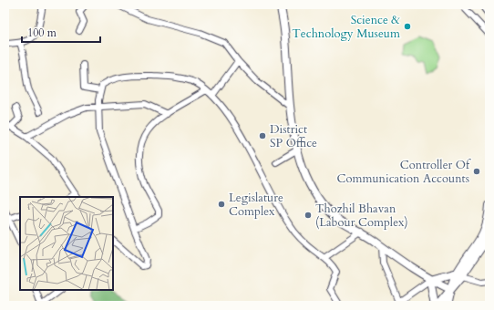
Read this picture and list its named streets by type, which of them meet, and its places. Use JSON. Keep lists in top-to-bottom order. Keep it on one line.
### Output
{"places":["Science & Technology Museum","District SP Office","Controller Of Communication Accounts","Legislature Complex","Thozhil Bhavan (Labour Complex)"],"scale_bar":"100 m"}
